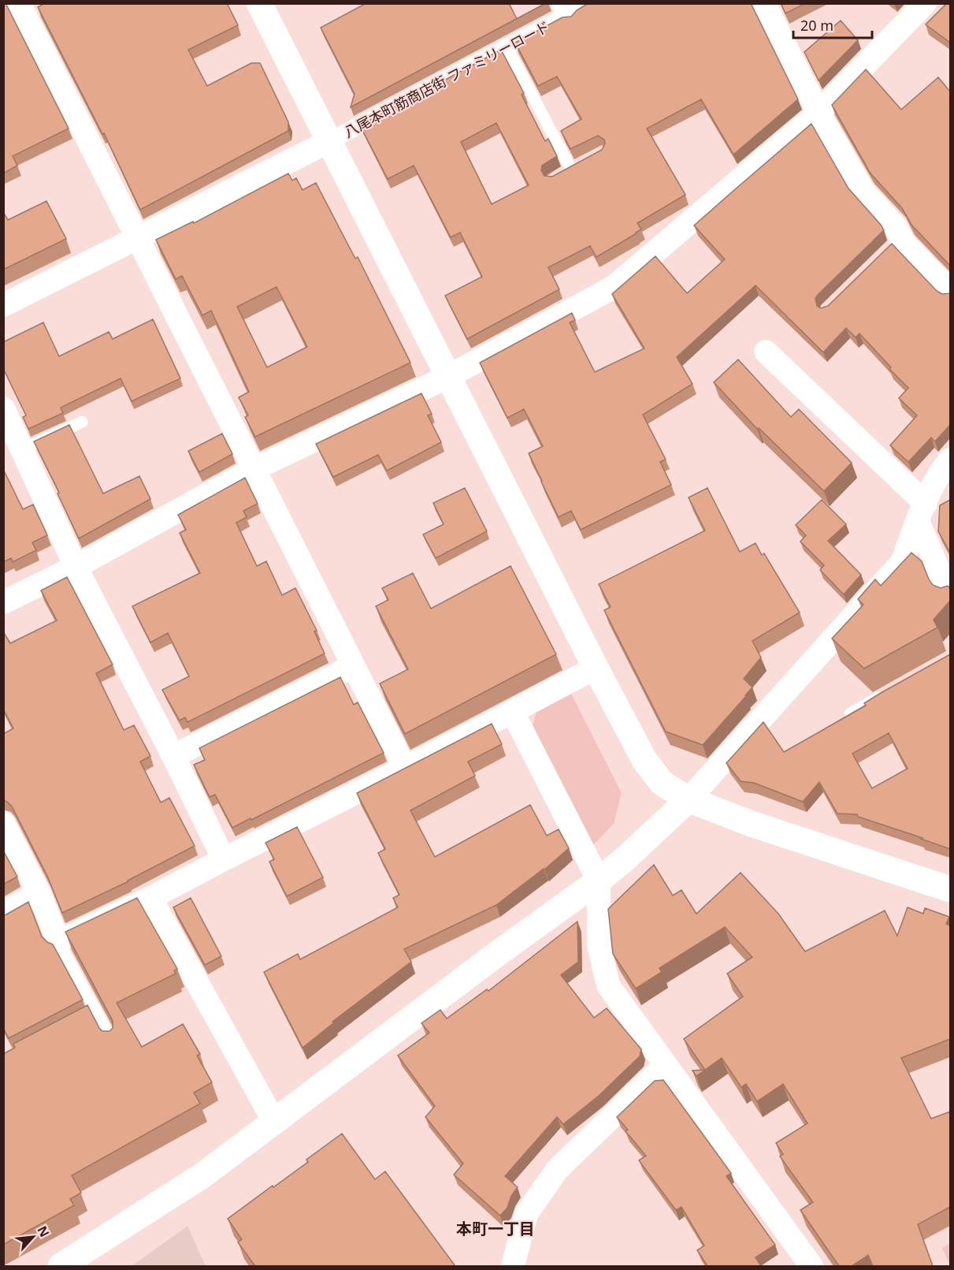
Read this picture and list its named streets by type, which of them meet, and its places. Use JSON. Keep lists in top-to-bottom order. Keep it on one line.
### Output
{"streets":{"street":["八尾本町筋商店街 ファミリーロード"]},"districts":["本町一丁目"],"scale_bar":"20 m","north":"top right"}
